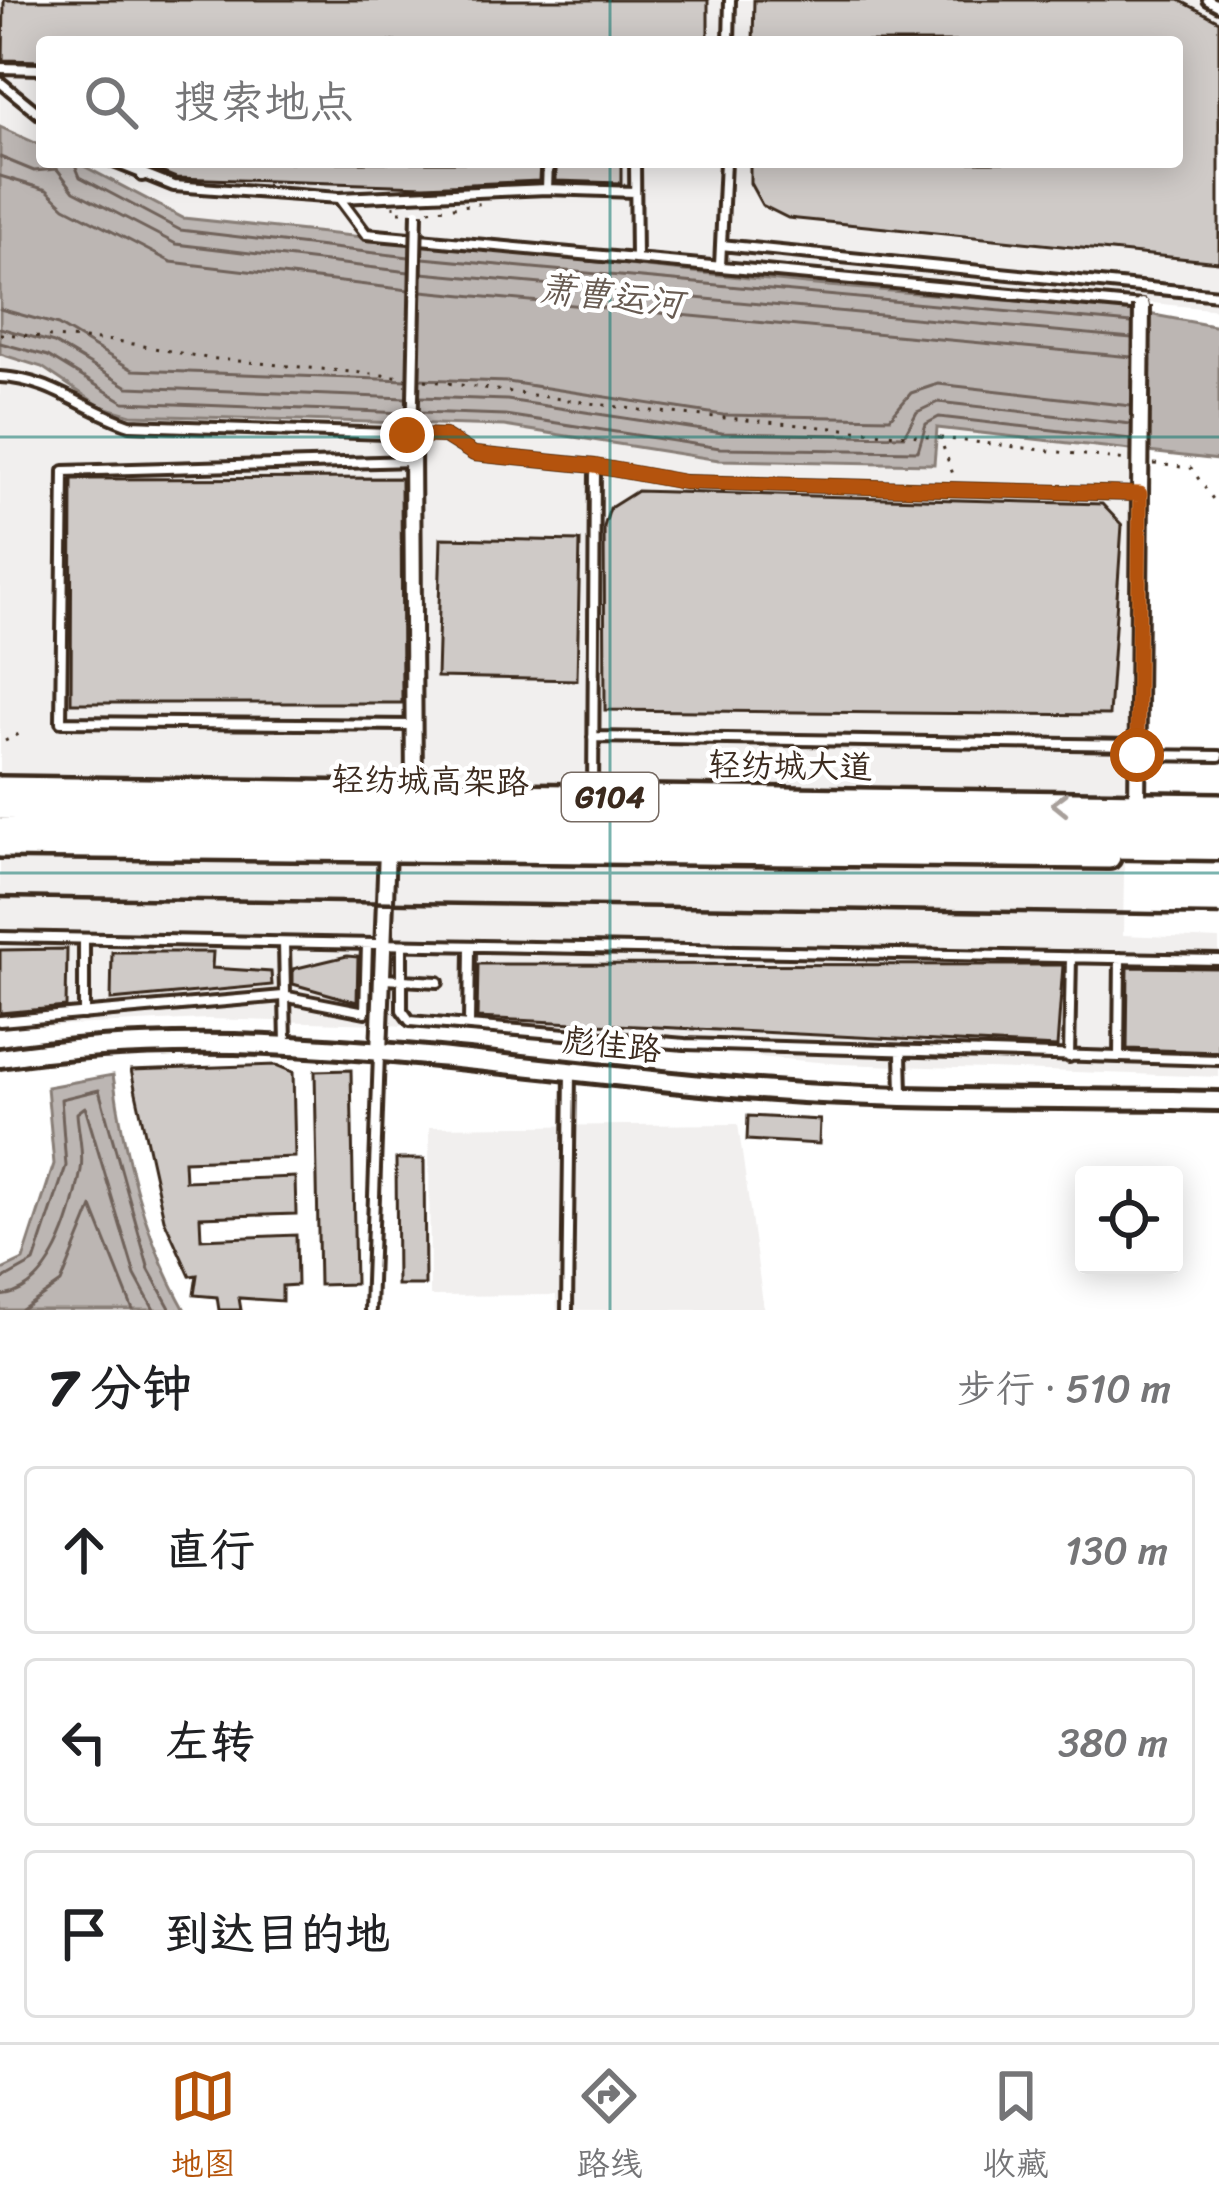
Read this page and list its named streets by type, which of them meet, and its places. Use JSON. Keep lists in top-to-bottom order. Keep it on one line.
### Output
{"streets":{"highway":["轻纺城高架路"],"main road":["轻纺城大道","G104"],"street":["彪佳路"]},"water":["萧曹运河"],"page":{"search":"搜索地点","heading":["7 分钟","步行 · 510 m"],"list":[["直行","130 m"],["左转","380 m"],"到达目的地"],"nav":["地图","路线","收藏"]}}
